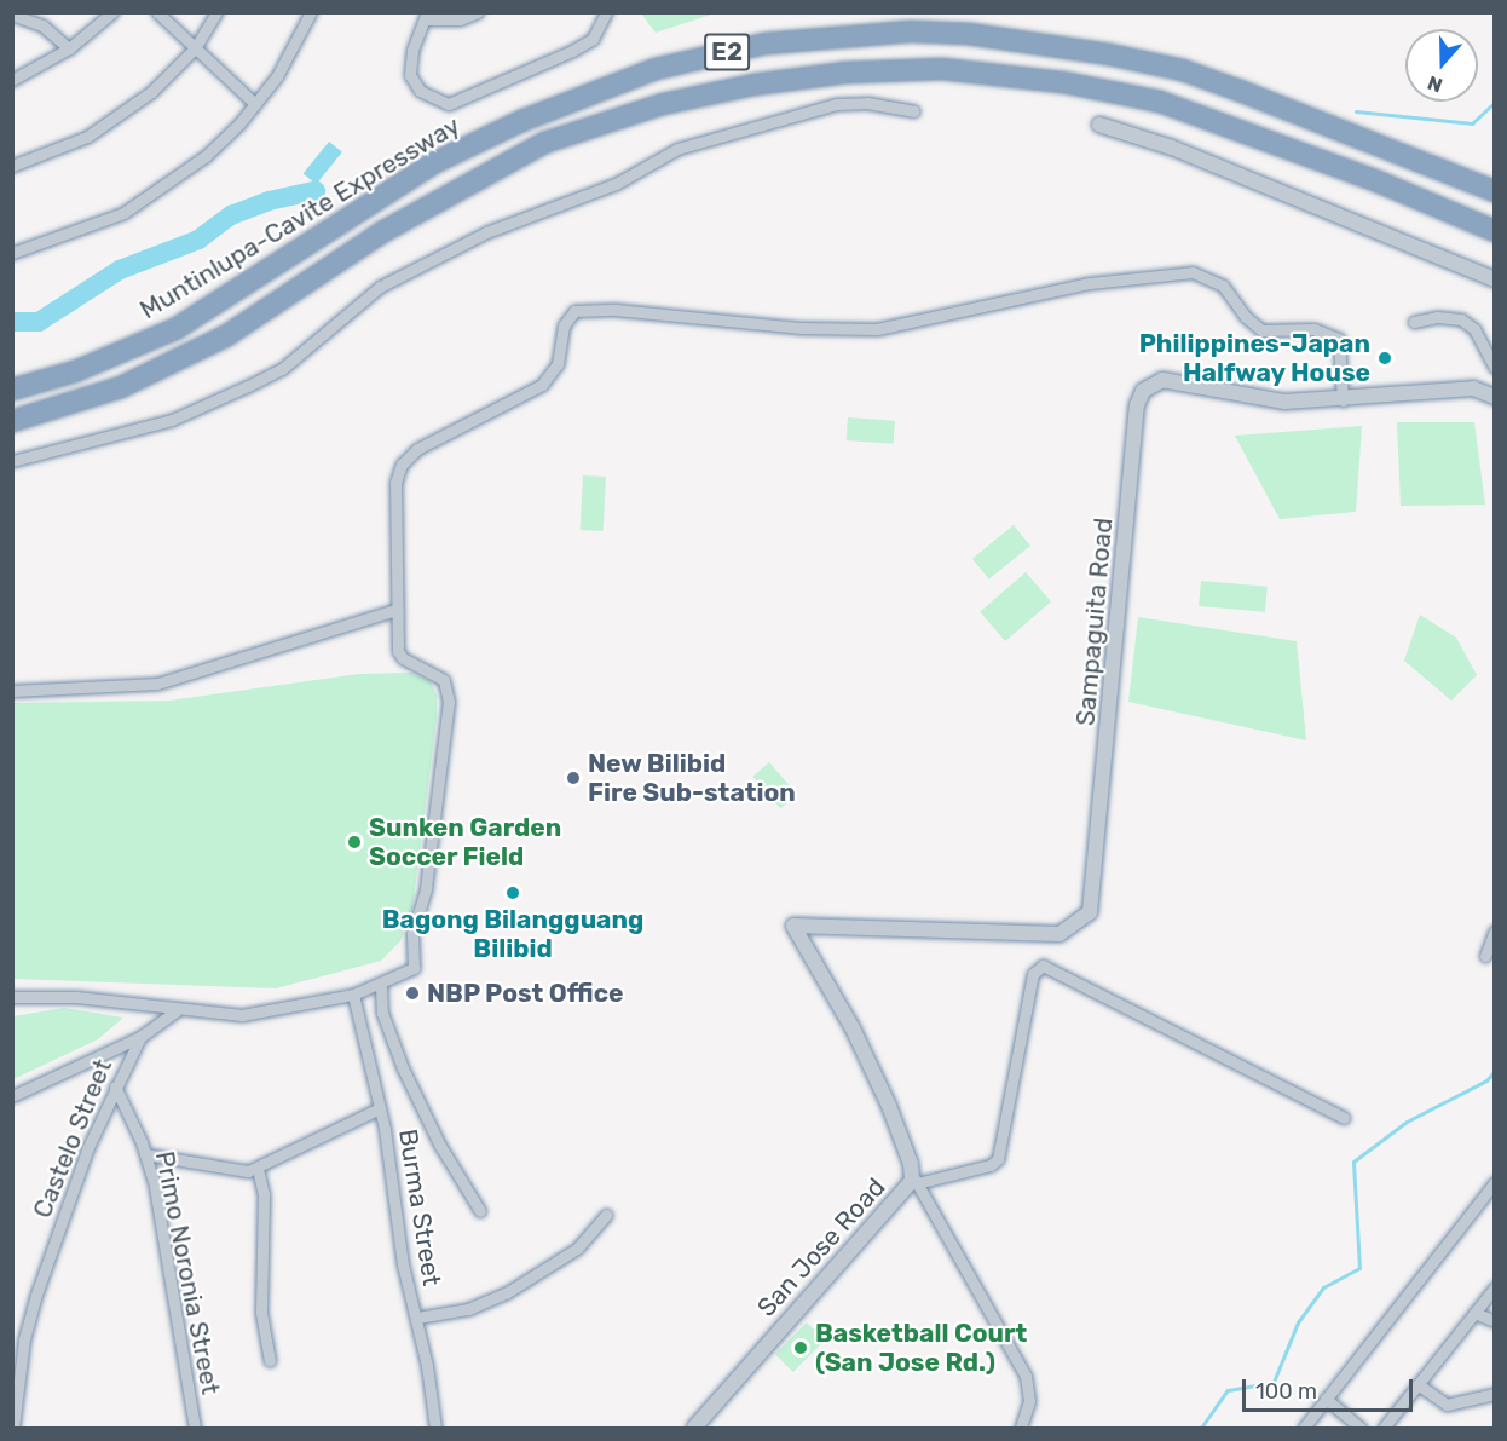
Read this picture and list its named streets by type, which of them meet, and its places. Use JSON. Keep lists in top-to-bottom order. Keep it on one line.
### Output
{"streets":{"highway":["E2","Muntinlupa-Cavite Expressway"],"street":["Sampaguita Road","Castelo Street","Burma Street","San Jose Road","Primo Noronia Street"]},"crossings":[["Sampaguita Road","San Jose Road"],["Castelo Street","Primo Noronia Street"]],"places":["Philippines-Japan Halfway House","New Bilibid Fire Sub-station","Sunken Garden Soccer Field","Bagong Bilangguang Bilibid","NBP Post Office","Basketball Court (San Jose Rd.)"],"scale_bar":"100 m","north":"bottom"}
